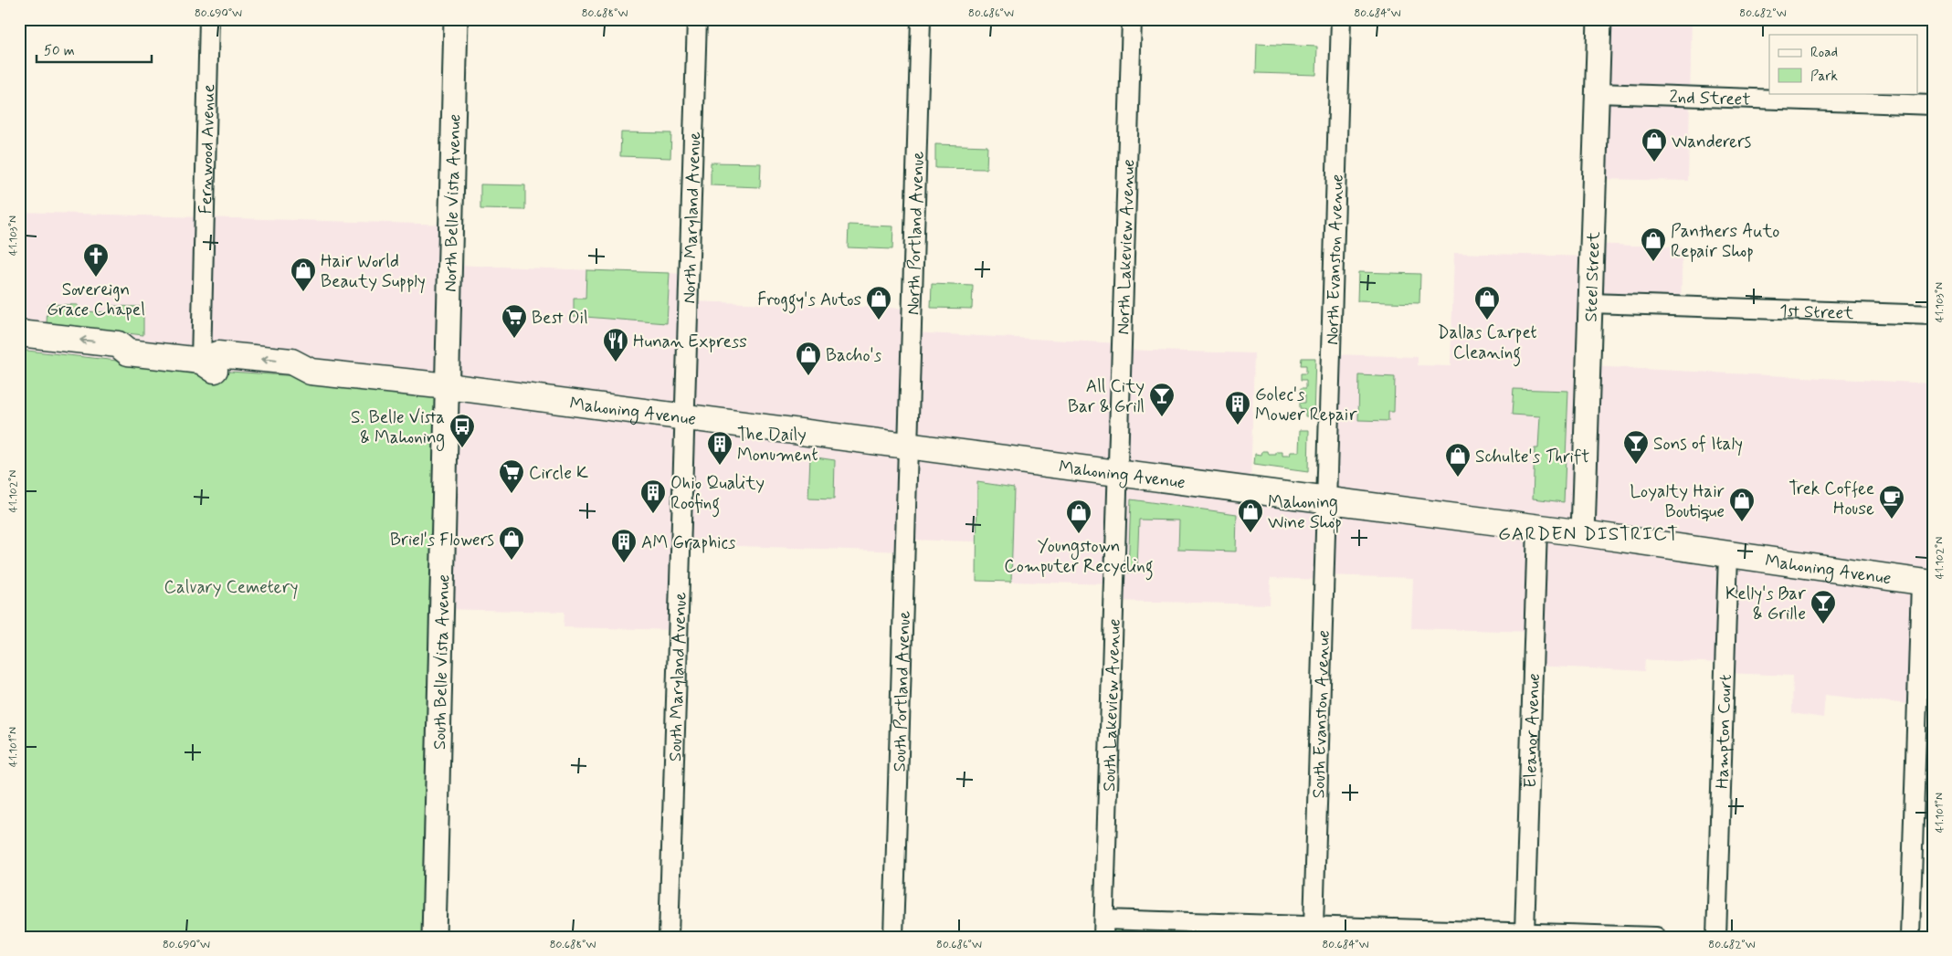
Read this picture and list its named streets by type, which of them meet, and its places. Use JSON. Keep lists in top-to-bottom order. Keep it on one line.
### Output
{"streets":{"main road":["Mahoning Avenue"],"street":["2nd Street","Fernwood Avenue","North Belle Vista Avenue","North Maryland Avenue","North Portland Avenue","North Lakeview Avenue","North Evanston Avenue","Steel Street","1st Street","South Belle Vista Avenue","South Maryland Avenue","South Portland Avenue","South Lakeview Avenue","South Evanston Avenue","Eleanor Avenue","Hampton Court"]},"crossings":[["2nd Street","Steel Street"],["Fernwood Avenue","Mahoning Avenue"],["North Belle Vista Avenue","Mahoning Avenue"],["North Belle Vista Avenue","South Belle Vista Avenue"],["North Maryland Avenue","Mahoning Avenue"],["North Maryland Avenue","South Maryland Avenue"],["North Portland Avenue","Mahoning Avenue"],["North Portland Avenue","South Portland Avenue"],["North Lakeview Avenue","Mahoning Avenue"],["North Lakeview Avenue","South Lakeview Avenue"],["North Evanston Avenue","Mahoning Avenue"],["North Evanston Avenue","South Evanston Avenue"],["Steel Street","1st Street"],["Steel Street","Mahoning Avenue"],["Mahoning Avenue","South Belle Vista Avenue"],["Mahoning Avenue","South Maryland Avenue"],["Mahoning Avenue","South Portland Avenue"],["Mahoning Avenue","South Lakeview Avenue"],["Mahoning Avenue","South Evanston Avenue"],["Mahoning Avenue","Eleanor Avenue"],["Mahoning Avenue","Hampton Court"]],"districts":["GARDEN DISTRICT"],"parks":["Calvary Cemetery"],"places":{"shop":["Wanderers","Panthers Auto Repair Shop","Hair World Beauty Supply","Froggy's Autos","Dallas Carpet Cleaning","Bacho's","Schulte's Thrift","Loyalty Hair Boutique","Mahoning Wine Shop","Youngstown Computer Recycling","Briel's Flowers"],"church":["Sovereign Grace Chapel"],"supermarket":["Best Oil","Circle K"],"restaurant":["Hunan Express"],"bar":["All City Bar & Grill","Sons of Italy","Kelly's Bar & Grille"],"building":["Golec's Mower Repair","The Daily Monument","Ohio Quality Roofing","AM Graphics"],"bus stop":["S. Belle Vista & Mahoning"],"cafe":["Trek Coffee House"]},"legend":["Road","Park"],"scale_bar":"50 m","coordinates":["80.690°W","80.688°W","80.686°W","80.684°W","80.682°W","41.103°N","41.102°N","41.101°N"]}
